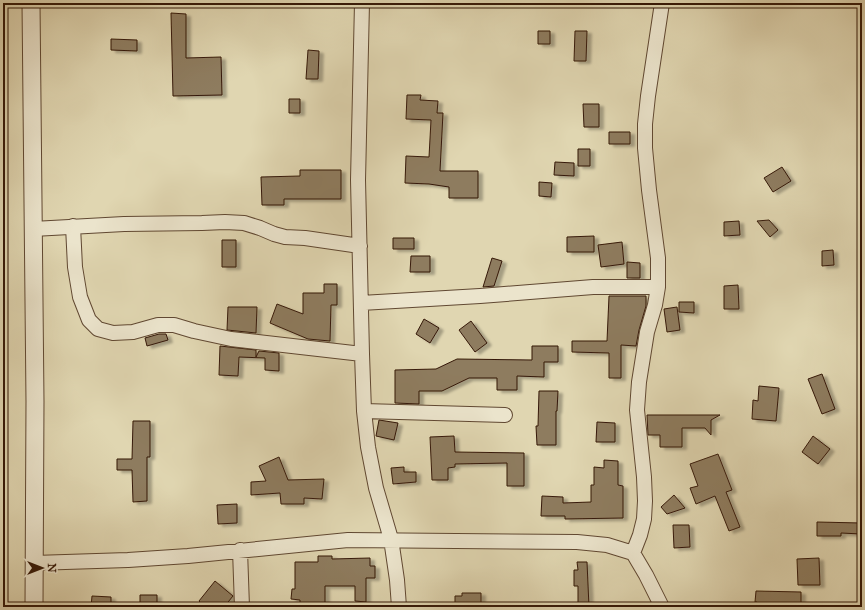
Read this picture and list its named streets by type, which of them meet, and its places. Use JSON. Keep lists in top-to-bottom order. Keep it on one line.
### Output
{"north":"right"}
